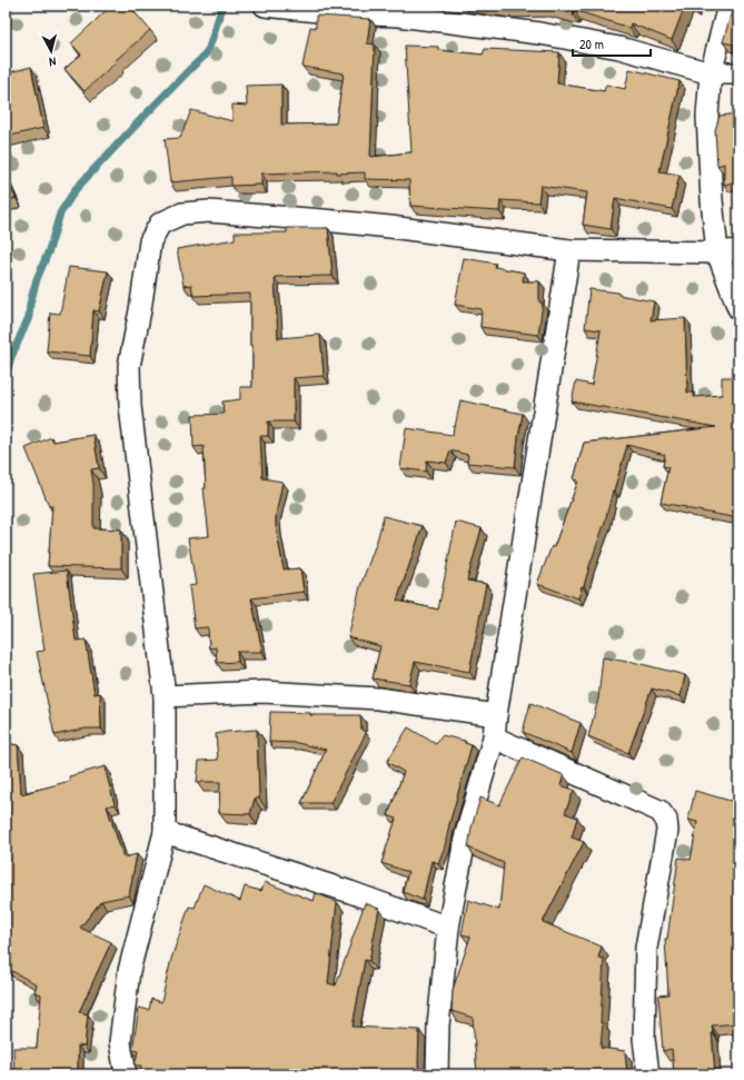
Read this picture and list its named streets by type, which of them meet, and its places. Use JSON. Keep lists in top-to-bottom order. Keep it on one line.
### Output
{"scale_bar":"20 m","north":"bottom"}
